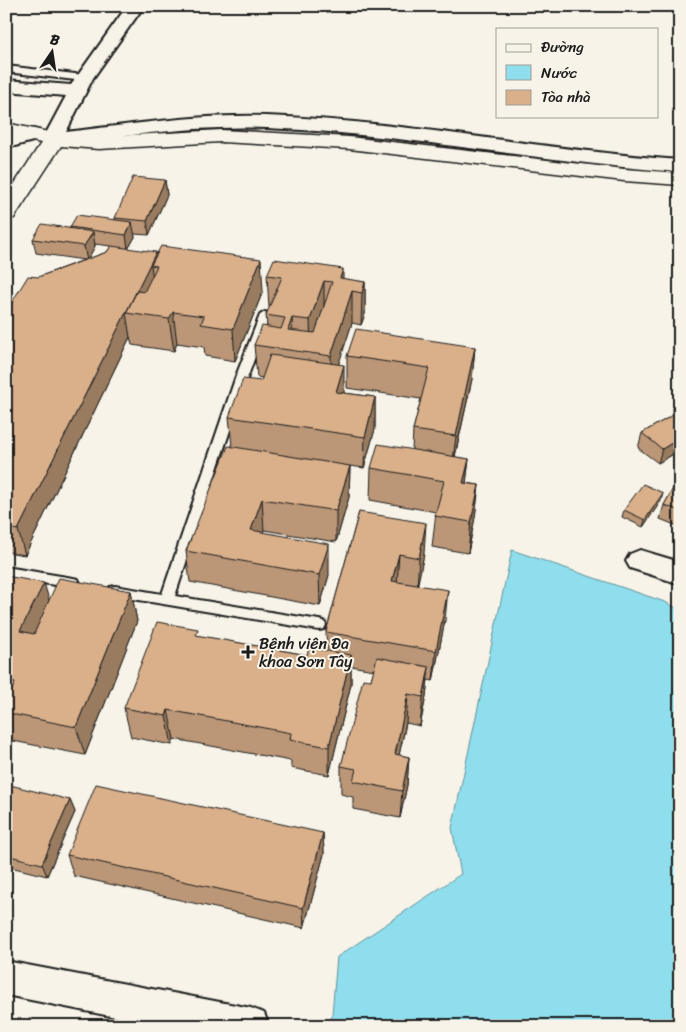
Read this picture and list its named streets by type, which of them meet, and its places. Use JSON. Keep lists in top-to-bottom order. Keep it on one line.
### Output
{"places":{"health":["Bệnh viện Đa khoa Sơn Tây"]},"legend":["Đường","Nước","Tòa nhà"],"north":"top"}
